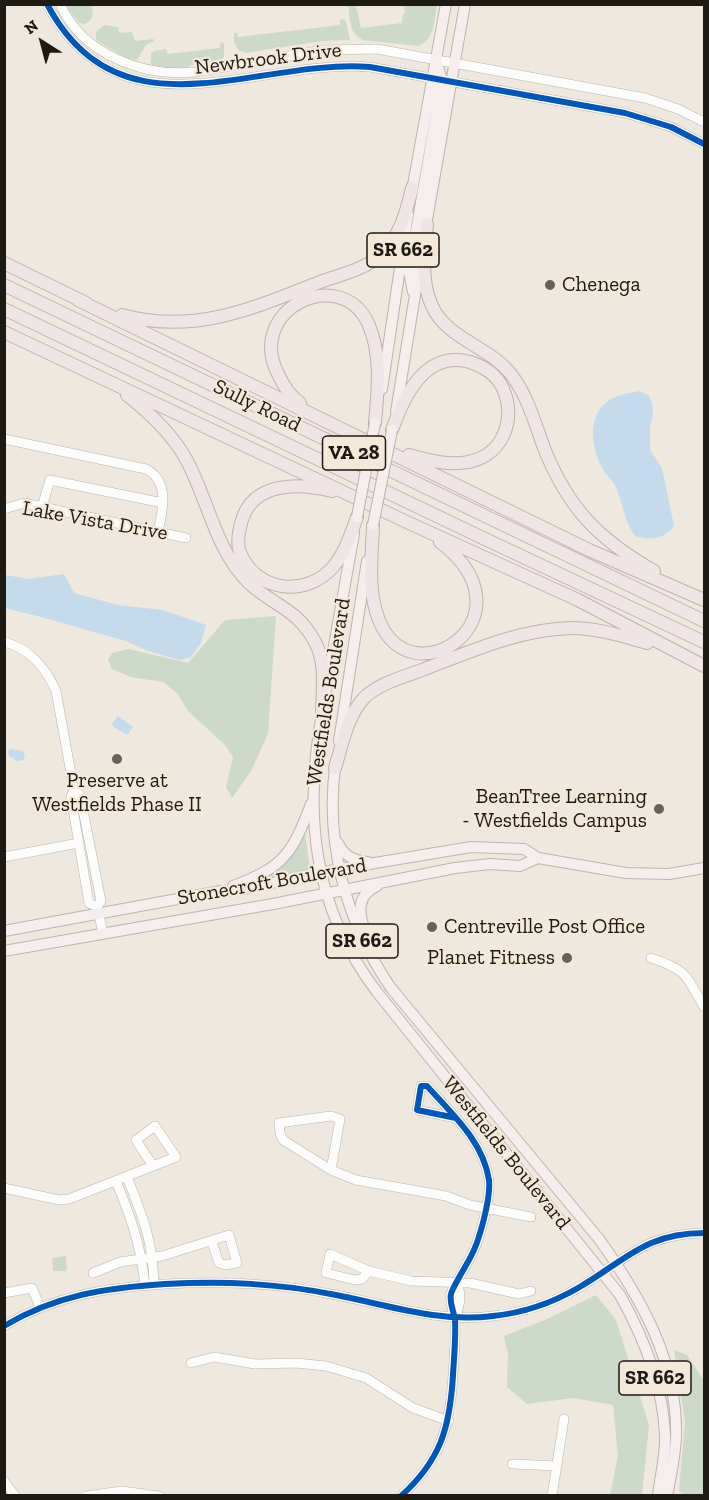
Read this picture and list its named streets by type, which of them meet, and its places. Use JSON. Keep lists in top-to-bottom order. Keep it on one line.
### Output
{"streets":{"highway":["Sully Road","VA 28"],"main road":["SR 662","Westfields Boulevard","Stonecroft Boulevard"],"street":["Newbrook Drive","Lake Vista Drive"]},"crossings":[["Newbrook Drive","Westfields Boulevard"],["Westfields Boulevard","Stonecroft Boulevard"]],"places":["Chenega","Preserve at Westfields Phase II","BeanTree Learning - Westfields Campus","Centreville Post Office","Planet Fitness"],"north":"top left"}
